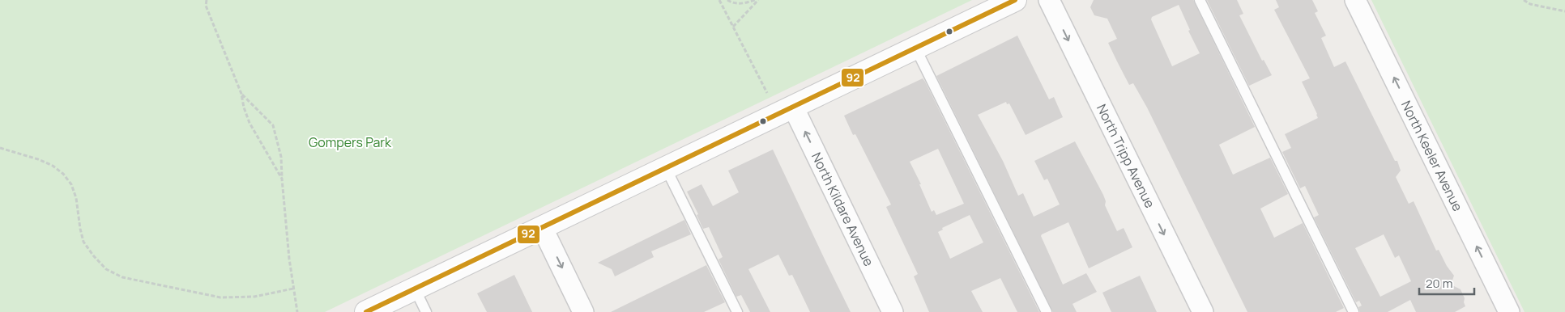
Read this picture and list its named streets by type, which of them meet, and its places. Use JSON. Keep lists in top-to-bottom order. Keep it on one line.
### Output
{"streets":{"street":["North Tripp Avenue","North Keeler Avenue","North Kildare Avenue"]},"one_way":["North Tripp Avenue","North Keeler Avenue","North Kildare Avenue"],"parks":["Gompers Park"],"lines":["transit line 92"],"scale_bar":"20 m"}
